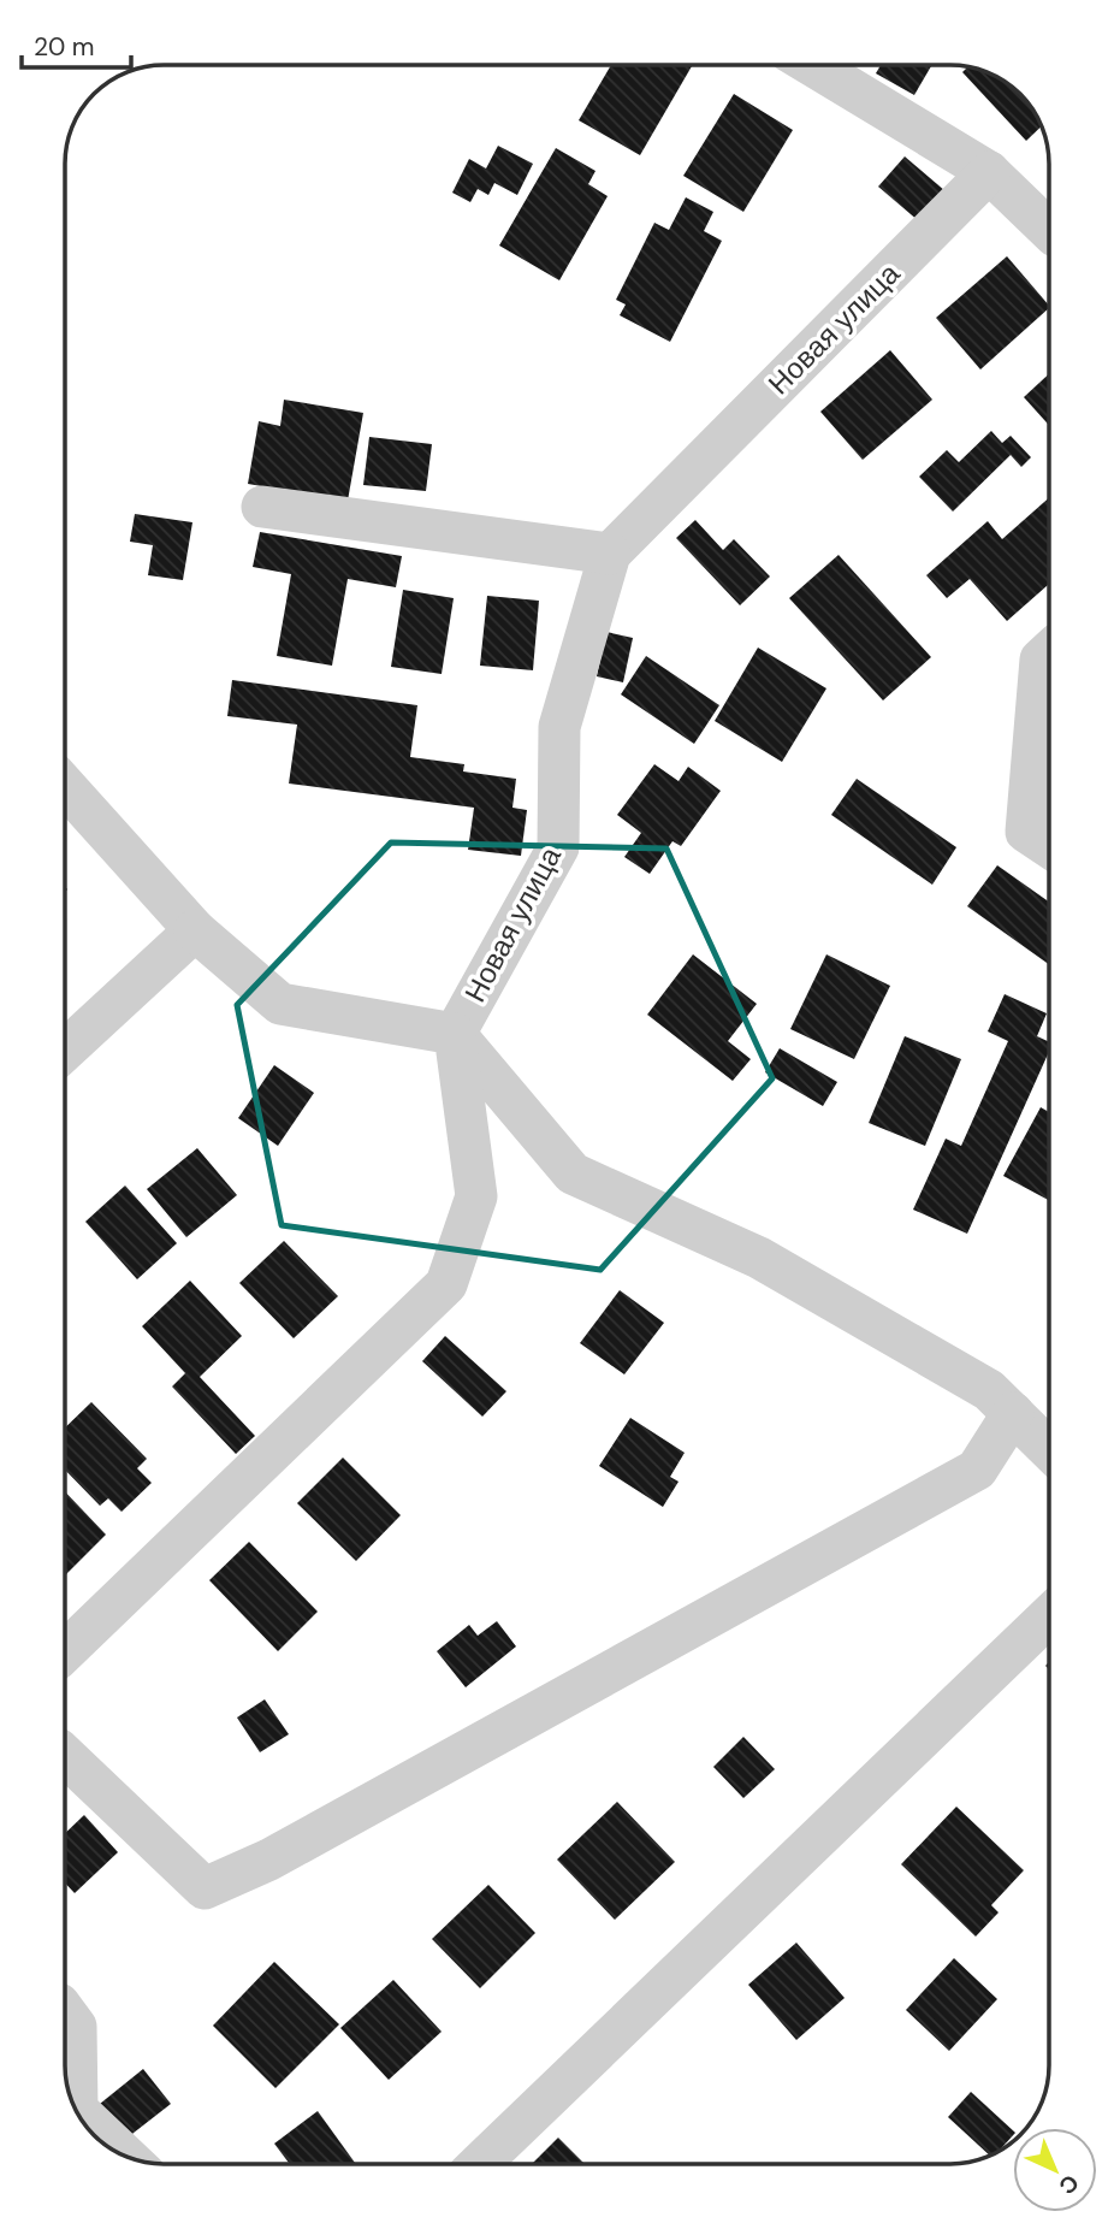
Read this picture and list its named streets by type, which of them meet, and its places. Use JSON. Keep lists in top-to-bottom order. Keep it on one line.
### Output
{"streets":{"street":["Новая улица"]},"scale_bar":"20 m","north":"bottom right"}
